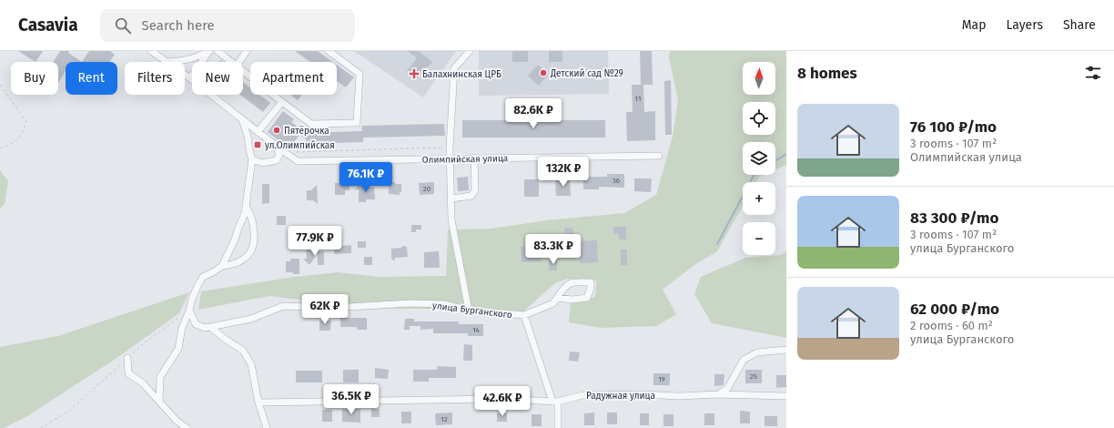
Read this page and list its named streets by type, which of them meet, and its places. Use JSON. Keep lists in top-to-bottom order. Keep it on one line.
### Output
{"streets":{"street":["Олимпийская улица","улица Бурганского","Радужная улица"]},"places":{"other":["Детский сад №29","Пятёрочка"],"health":["Балахнинская ЦРБ"],"transit":["ул.Олимпийская"]},"house_numbers":["11","36","20","14","25","19","12"],"north":"top","page":{"header":"Casavia","search":"Search here","nav":["Map","Layers","Share"],"heading":"8 homes","map_buttons":["+","−"],"chip":["Buy","Rent","Filters","New","Apartment"],"list":[{"name":"76 100 ₽/mo","note":"3 rooms · 107 m² · Олимпийская улица"},{"name":"83 300 ₽/mo","note":"3 rooms · 107 m² · улица Бурганского"},{"name":"62 000 ₽/mo","note":"2 rooms · 60 m² · улица Бурганского"}],"price":["82.6K ₽","132K ₽","76.1K ₽","77.9K ₽","83.3K ₽","62K ₽","36.5K ₽","42.6K ₽"]}}
